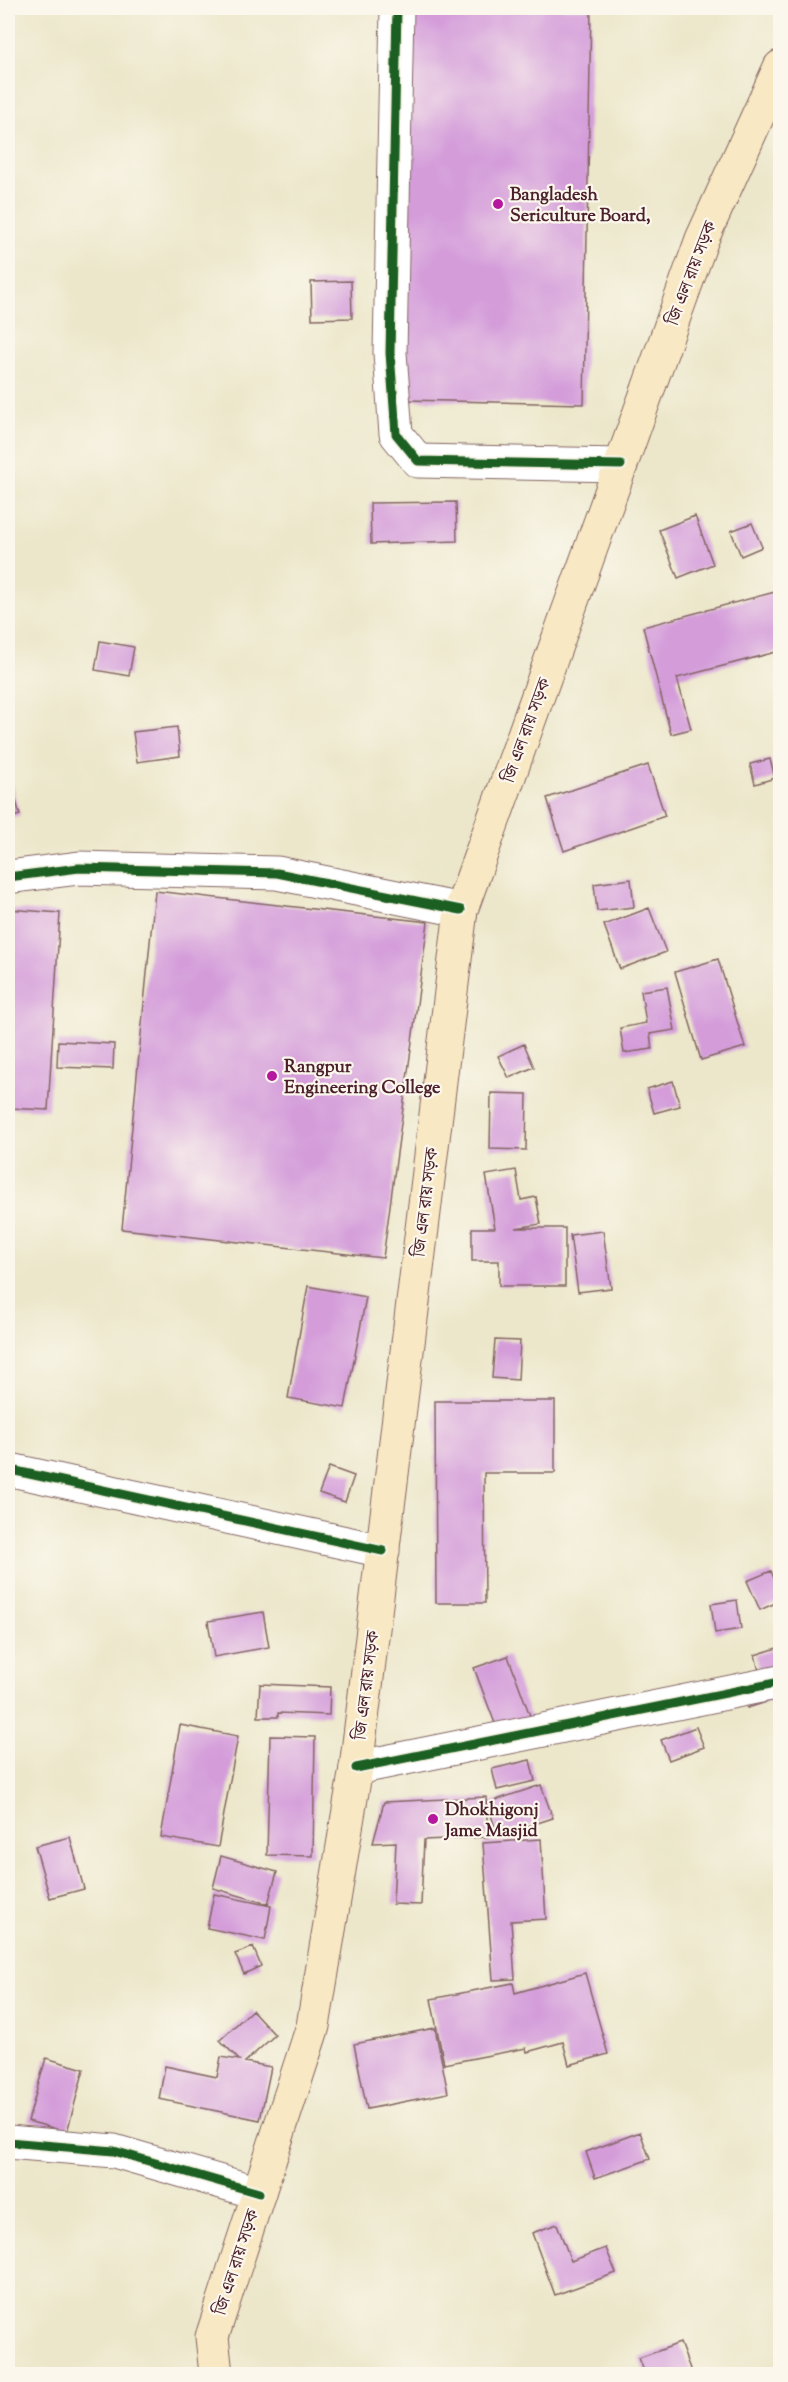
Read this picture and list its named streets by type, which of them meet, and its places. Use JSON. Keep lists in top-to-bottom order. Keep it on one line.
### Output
{"streets":{"main road":["জি এল রায় সড়ক"]},"places":["Bangladesh Sericulture Board,","Rangpur Engineering College","Dhokhigonj Jame Masjid"]}
